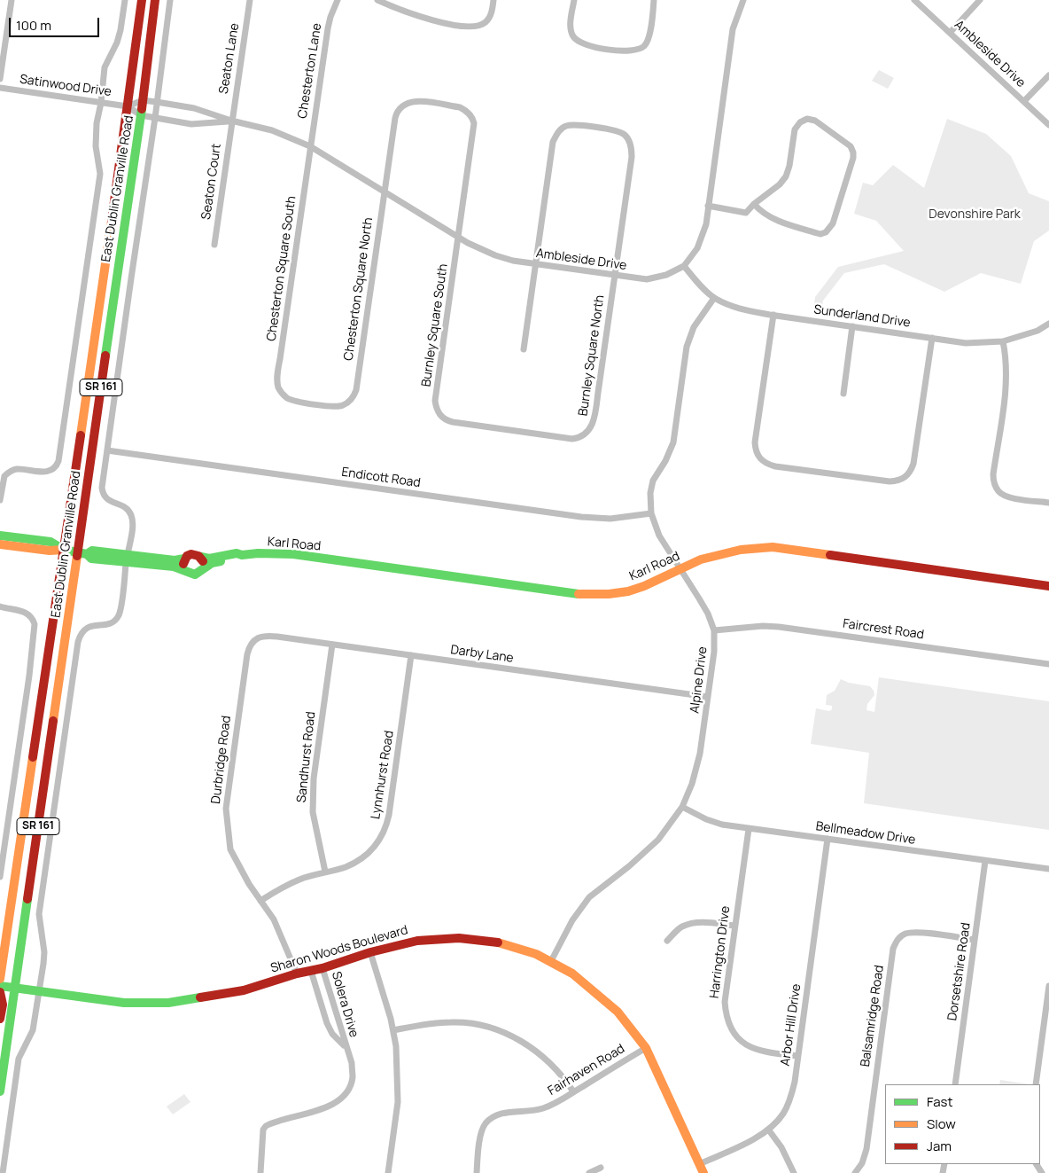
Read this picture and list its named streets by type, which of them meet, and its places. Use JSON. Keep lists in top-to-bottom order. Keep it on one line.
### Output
{"streets":{"main road":["East Dublin Granville Road","SR 161","Karl Road","Sharon Woods Boulevard"],"street":["Ambleside Drive","Seaton Lane","Chesterton Lane","Satinwood Drive","Seaton Court","Chesterton Square South","Chesterton Square North","Sunderland Drive","Burnley Square South","Burnley Square North","Endicott Road","Faircrest Road","Darby Lane","Alpine Drive","Sandhurst Road","Durbridge Road","Lynnhurst Road","Bellmeadow Drive","Harrington Drive","Dorsetshire Road","Solera Drive","Balsamridge Road","Arbor Hill Drive","Fairhaven Road"]},"crossings":[["Ambleside Drive","Seaton Lane"],["Ambleside Drive","Chesterton Lane"],["Ambleside Drive","Satinwood Drive"],["Ambleside Drive","Seaton Court"],["Ambleside Drive","East Dublin Granville Road"],["Ambleside Drive","Chesterton Square South"],["Ambleside Drive","Chesterton Square North"],["Ambleside Drive","Sunderland Drive"],["Ambleside Drive","Burnley Square South"],["Ambleside Drive","Burnley Square North"],["Seaton Lane","Seaton Court"],["Chesterton Lane","Chesterton Square South"],["Satinwood Drive","East Dublin Granville Road"],["East Dublin Granville Road","Sharon Woods Boulevard"],["Chesterton Square South","Chesterton Square North"],["Chesterton Square North","Burnley Square South"],["Sunderland Drive","Alpine Drive"],["Burnley Square South","Burnley Square North"],["Endicott Road","Alpine Drive"],["Karl Road","Alpine Drive"],["Faircrest Road","Alpine Drive"],["Darby Lane","Alpine Drive"],["Darby Lane","Sandhurst Road"],["Darby Lane","Durbridge Road"],["Darby Lane","Lynnhurst Road"],["Alpine Drive","Bellmeadow Drive"],["Alpine Drive","Sharon Woods Boulevard"],["Sandhurst Road","Lynnhurst Road"],["Durbridge Road","Lynnhurst Road"],["Durbridge Road","Sharon Woods Boulevard"],["Bellmeadow Drive","Harrington Drive"],["Bellmeadow Drive","Dorsetshire Road"],["Bellmeadow Drive","Arbor Hill Drive"],["Sharon Woods Boulevard","Solera Drive"],["Sharon Woods Boulevard","Arbor Hill Drive"],["Sharon Woods Boulevard","Fairhaven Road"],["Harrington Drive","Arbor Hill Drive"],["Dorsetshire Road","Balsamridge Road"]],"parks":["Devonshire Park"],"legend":["Fast","Slow","Jam"],"scale_bar":"100 m"}
